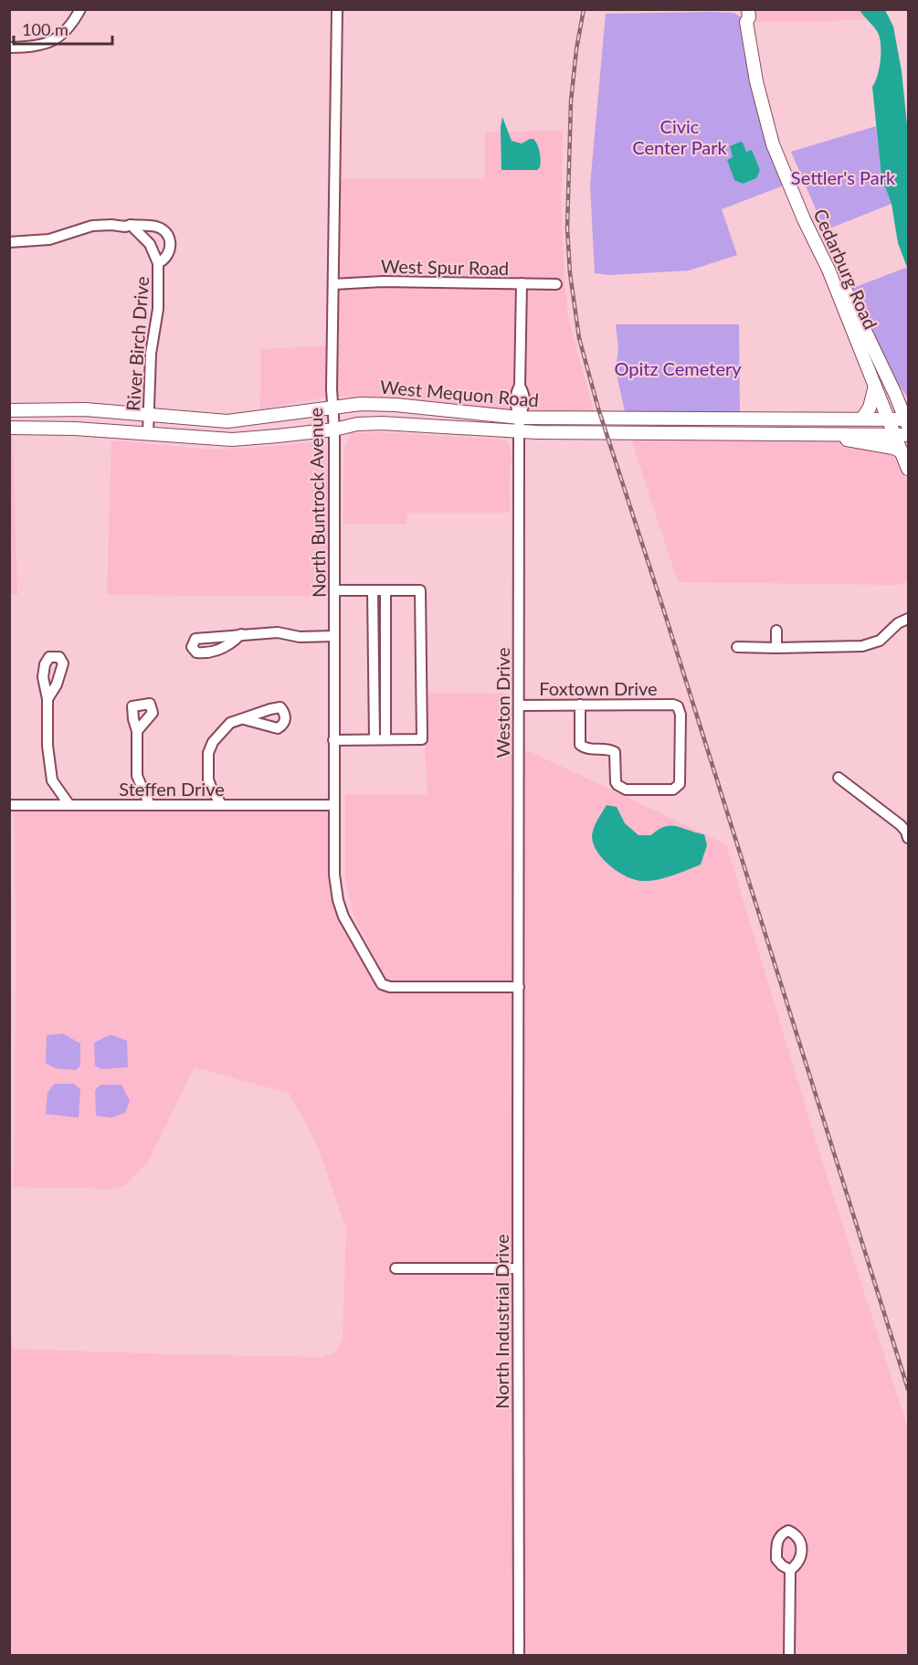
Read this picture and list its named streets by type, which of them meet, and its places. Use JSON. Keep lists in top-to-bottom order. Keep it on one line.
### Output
{"streets":{"main road":["Cedarburg Road","West Mequon Road"],"street":["West Spur Road","River Birch Drive","North Buntrock Avenue","Foxtown Drive","Weston Drive","Steffen Drive","North Industrial Drive"]},"crossings":[["West Spur Road","North Buntrock Avenue"],["West Spur Road","Weston Drive"],["Cedarburg Road","West Mequon Road"],["River Birch Drive","West Mequon Road"],["West Mequon Road","North Buntrock Avenue"],["West Mequon Road","Weston Drive"],["North Buntrock Avenue","Weston Drive"],["North Buntrock Avenue","Steffen Drive"],["North Buntrock Avenue","North Industrial Drive"],["Foxtown Drive","Weston Drive"],["Weston Drive","North Industrial Drive"]],"parks":["Civic Center Park","Settler's Park","Opitz Cemetery"],"scale_bar":"100 m"}
